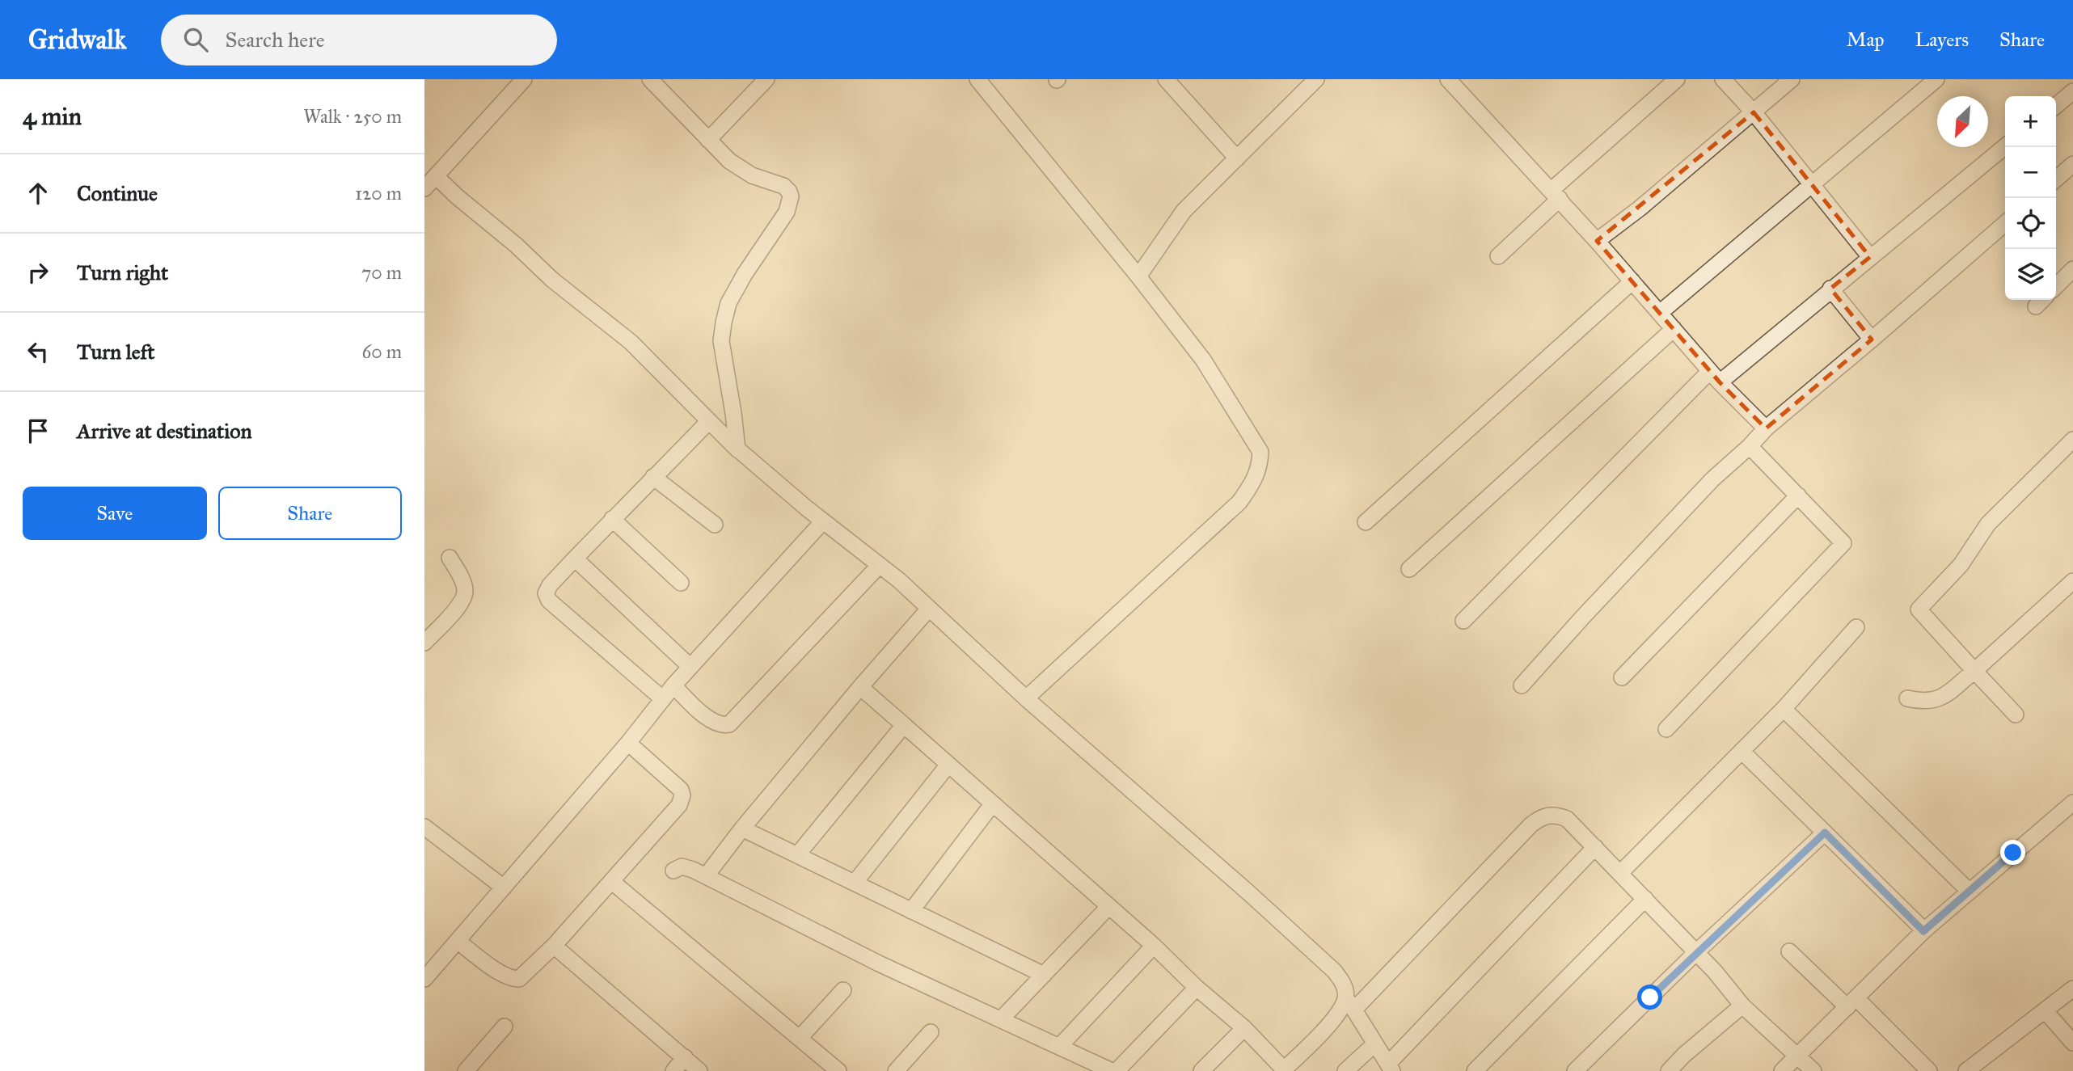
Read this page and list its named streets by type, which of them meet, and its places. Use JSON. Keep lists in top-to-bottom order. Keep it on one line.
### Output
{"north":"bottom left","page":{"header":"Gridwalk","search":"Search here","nav":["Map","Layers","Share"],"heading":["4 min","Walk · 250 m"],"map_buttons":["+","−"],"list":[["Continue","120 m"],["Turn right","70 m"],["Turn left","60 m"],"Arrive at destination"],"buttons":["Save","Share"]}}
